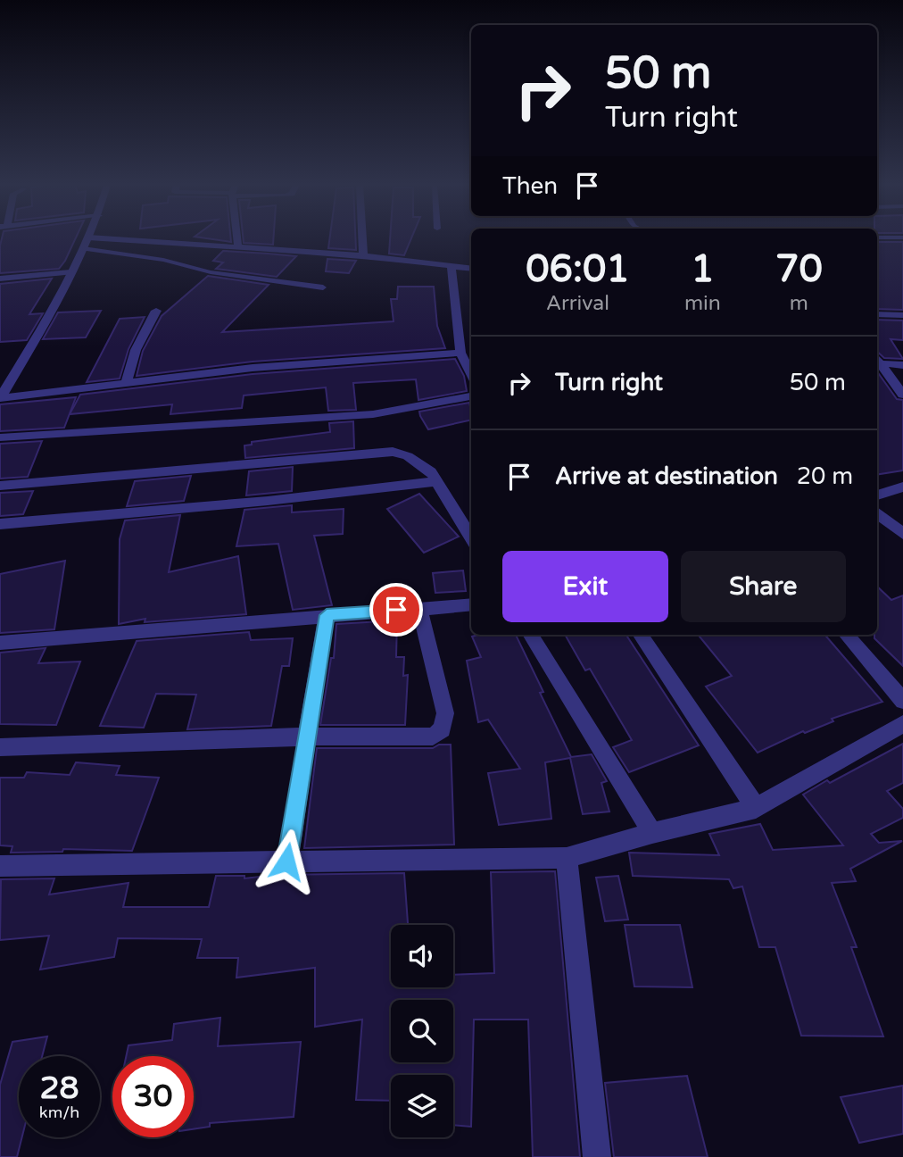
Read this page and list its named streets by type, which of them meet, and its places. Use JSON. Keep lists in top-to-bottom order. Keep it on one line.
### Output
{"page":{"turn":["50 m","Turn right"],"then":"Then","eta":["06:01","Arrival","1","min","70","m"],"list":[{"name":"Turn right","value":"50 m"},{"name":"Arrive at destination","value":"20 m"}],"buttons":["Exit","Share"],"speed":"28 km/h","limit":"30"}}
